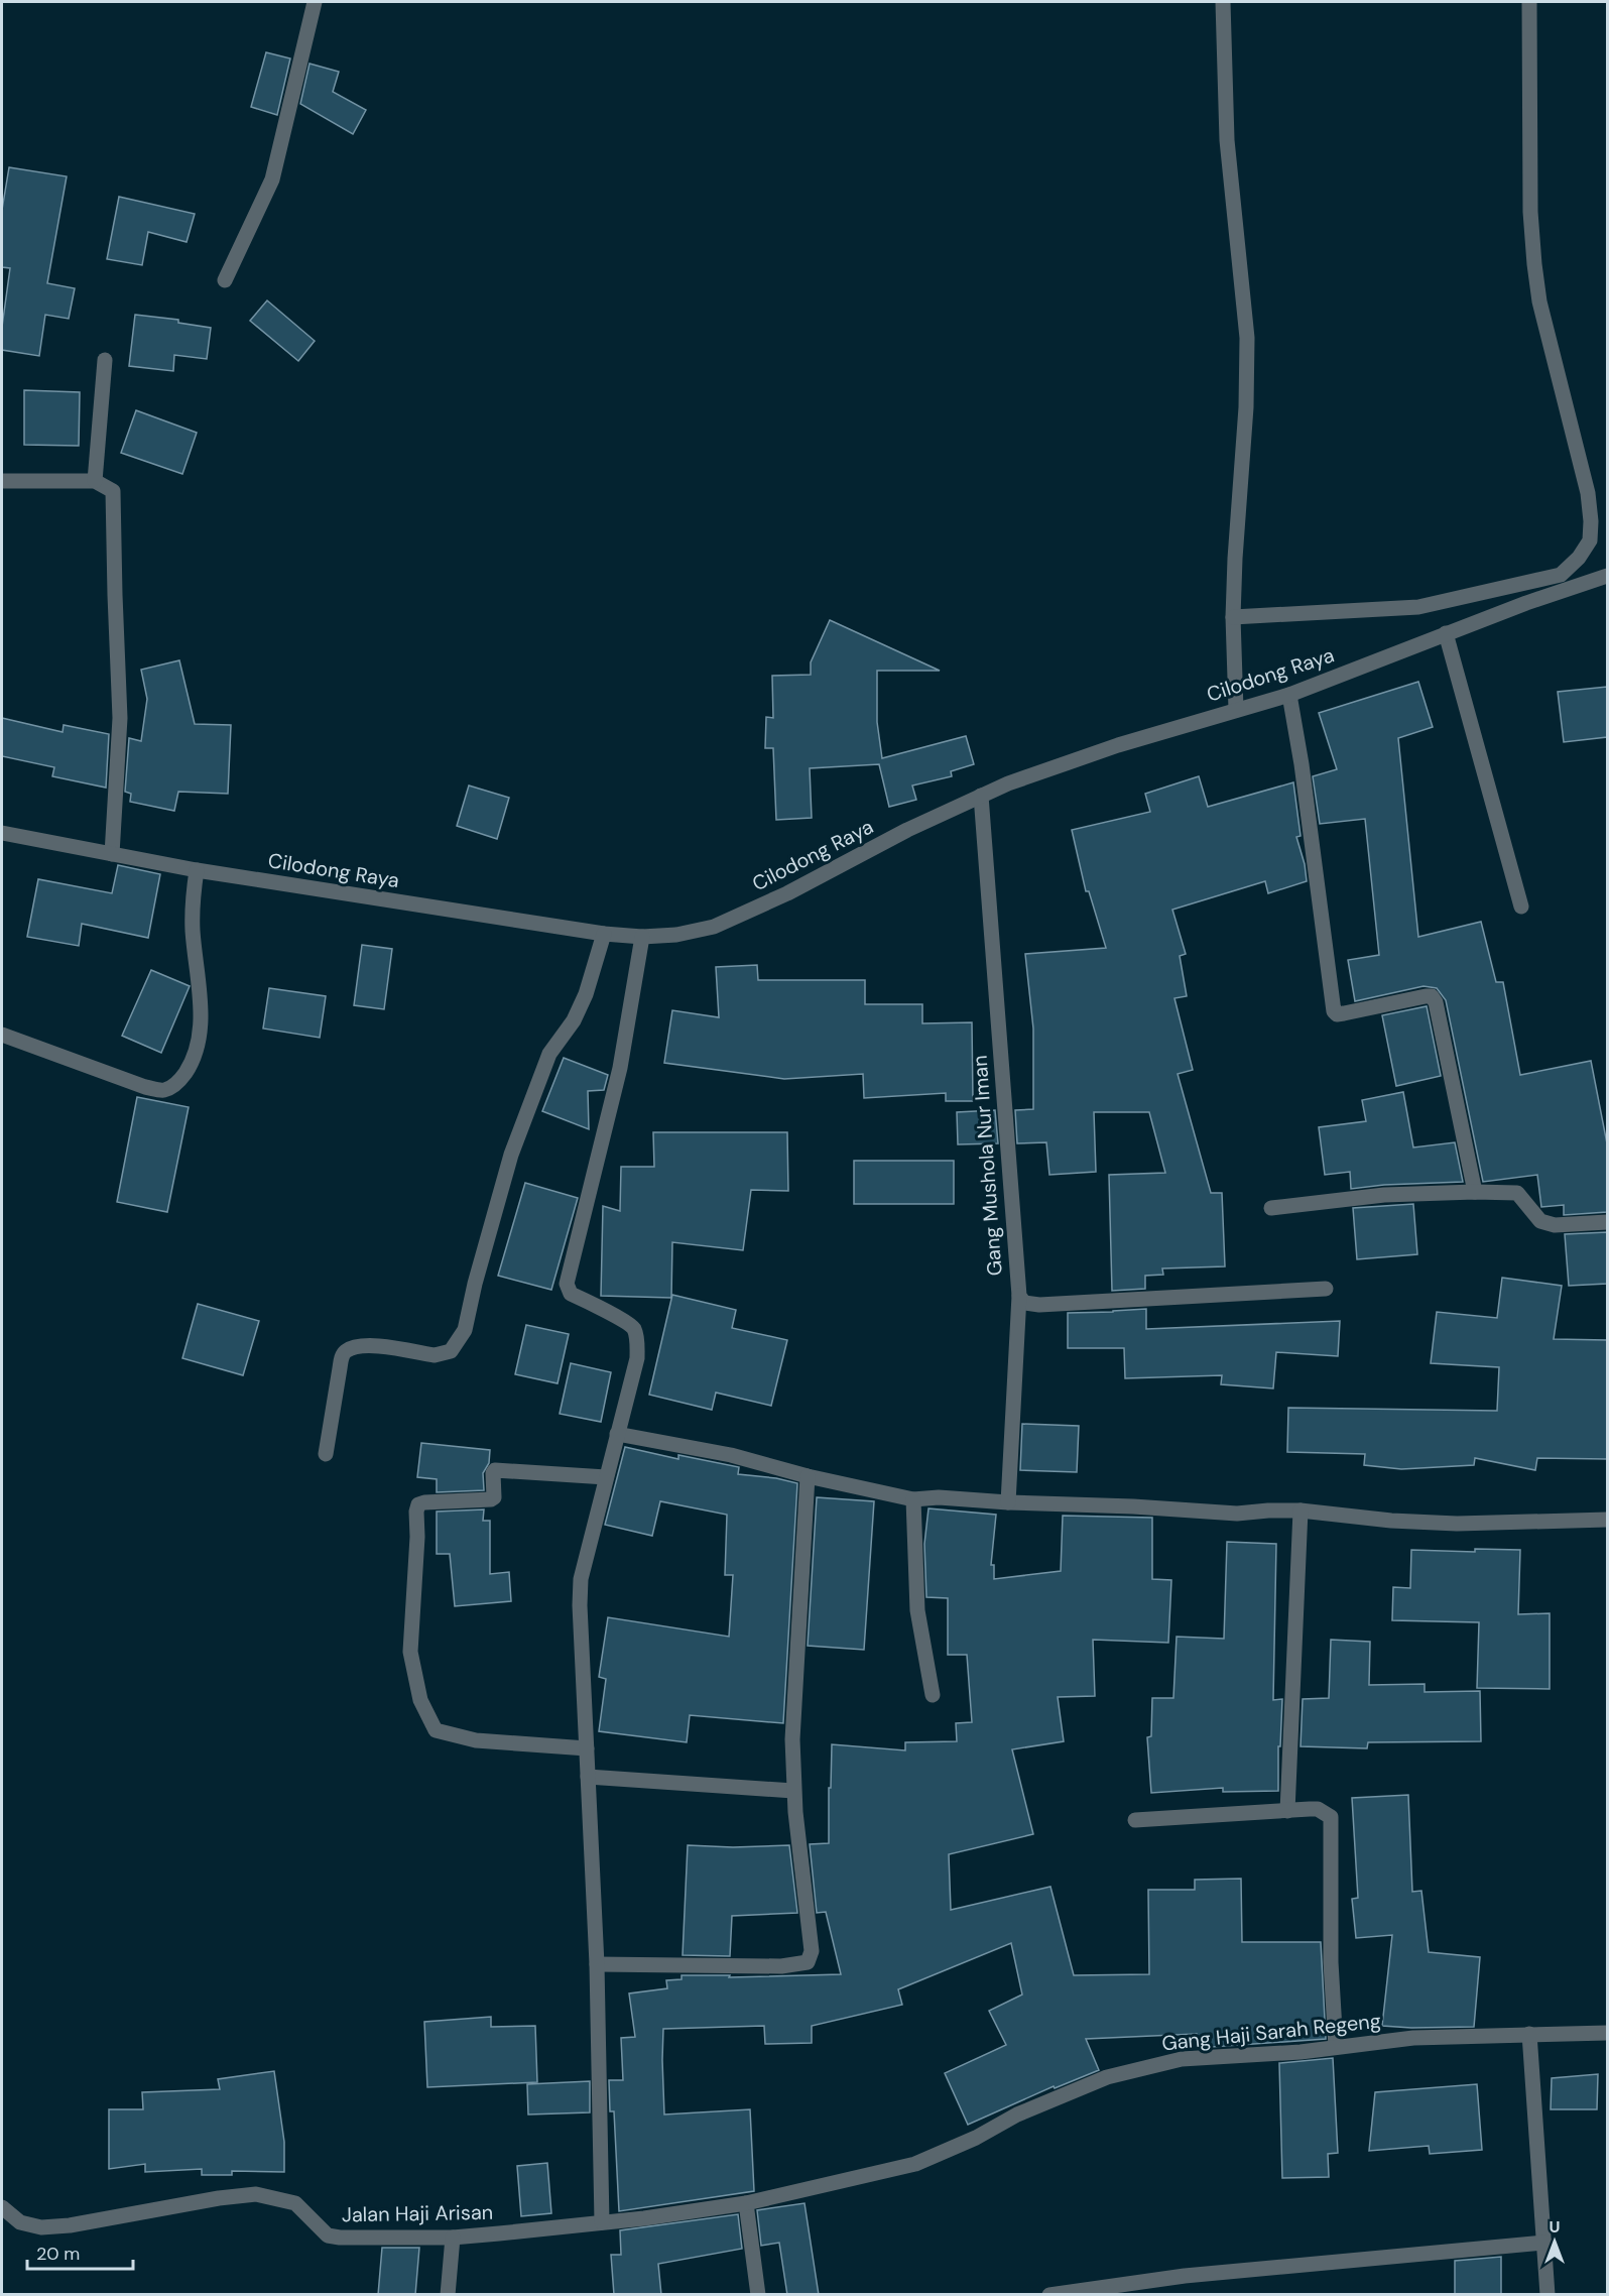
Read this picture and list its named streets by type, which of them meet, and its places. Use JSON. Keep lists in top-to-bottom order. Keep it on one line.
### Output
{"streets":{"street":["Cilodong Raya","Gang Mushola Nur Iman","Gang Haji Sarah Regeng","Jalan Haji Arisan"]},"crossings":[["Cilodong Raya","Gang Mushola Nur Iman"],["Gang Haji Sarah Regeng","Jalan Haji Arisan"]],"scale_bar":"20 m","north":"top"}
